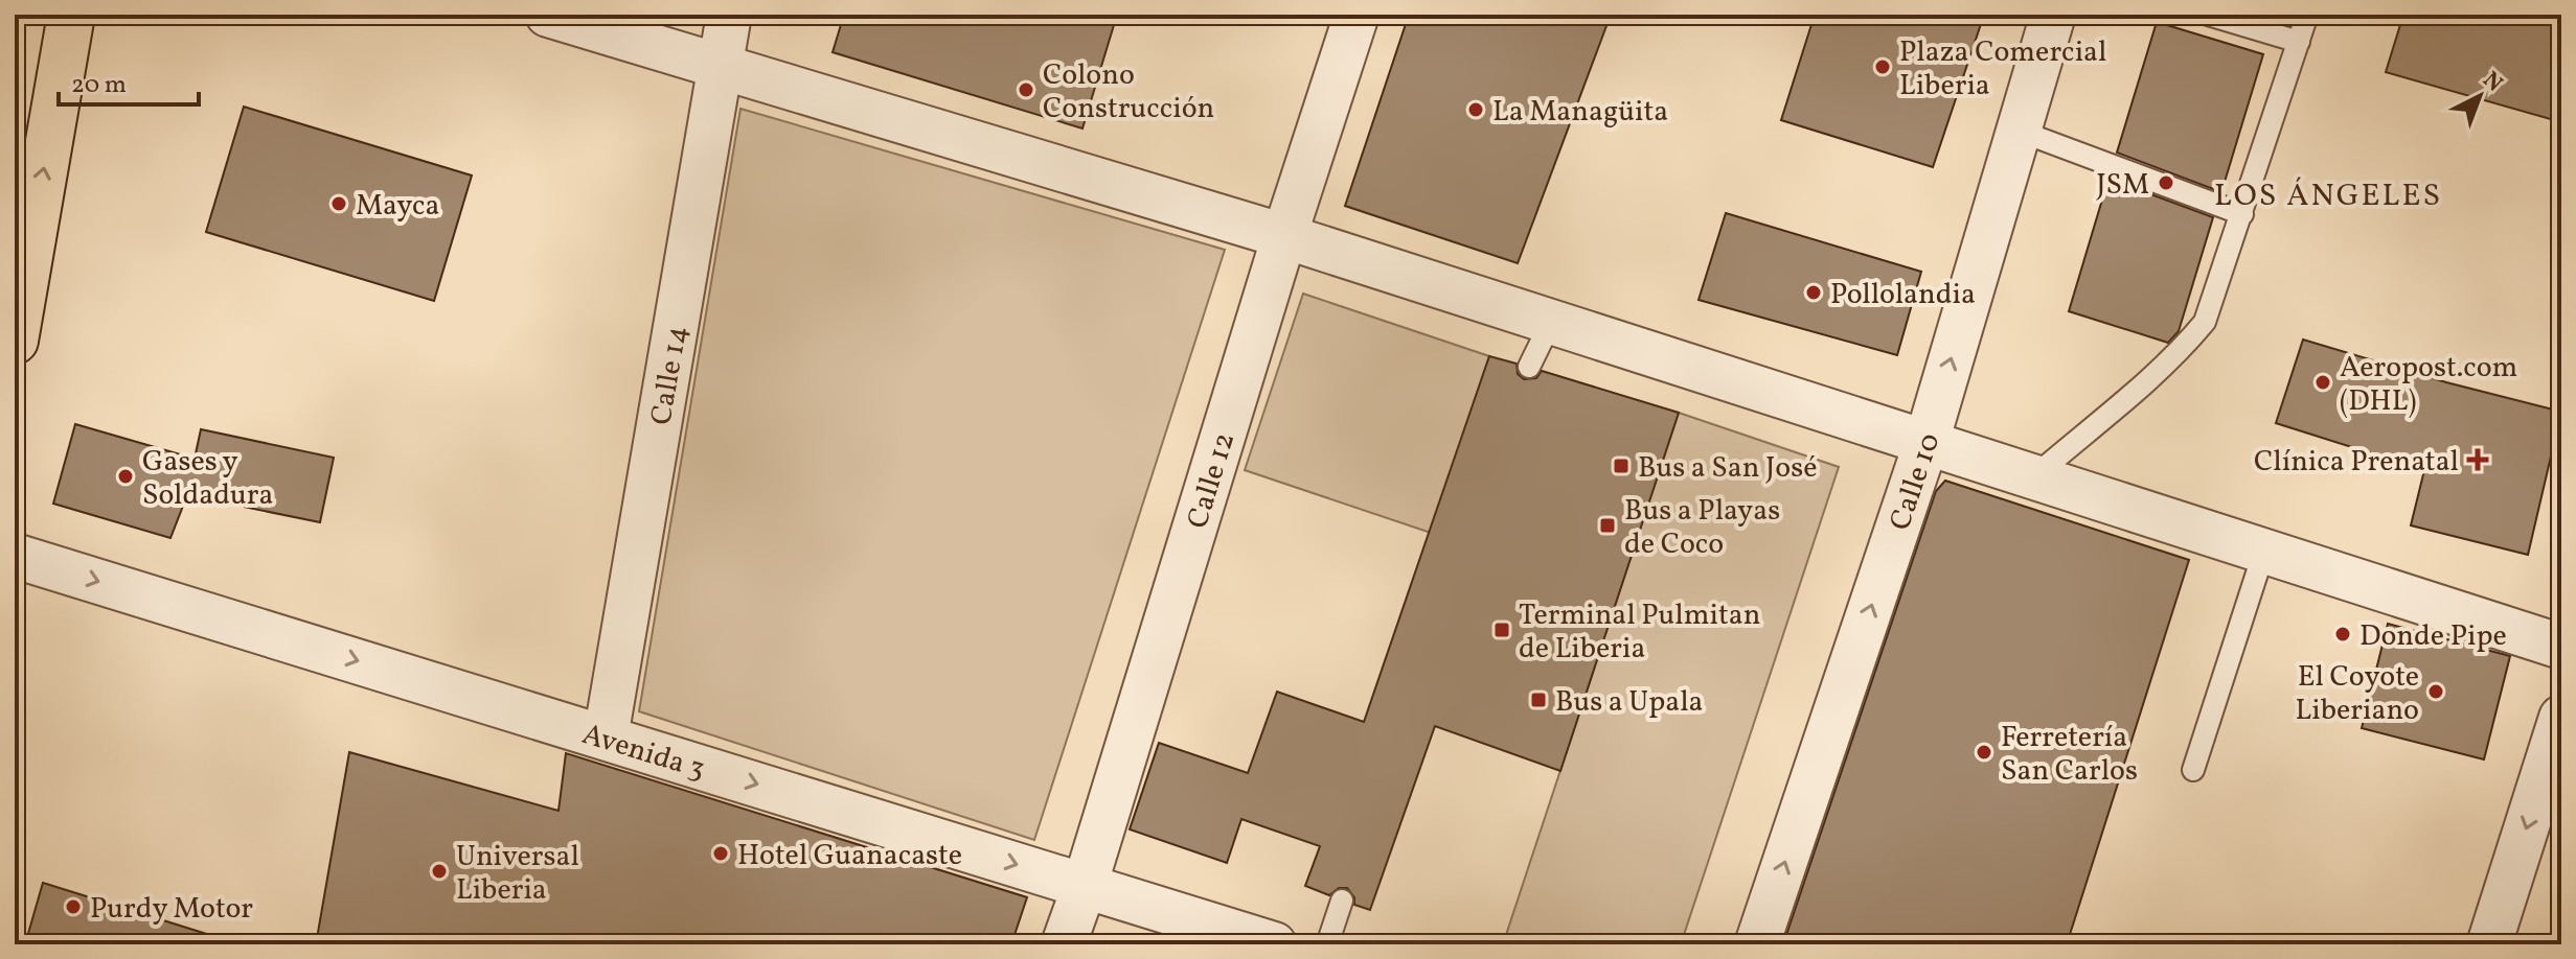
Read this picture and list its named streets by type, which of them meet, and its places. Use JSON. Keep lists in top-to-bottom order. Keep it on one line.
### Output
{"streets":{"street":["Calle 14","Calle 12","Calle 10","Avenida 3"]},"crossings":[["Calle 14","Avenida 3"],["Calle 12","Avenida 3"]],"one_way":["Calle 10","Avenida 3"],"districts":["LOS ÁNGELES"],"places":{"other":["Plaza Comercial Liberia","Colono Construcción","La Managüita","JSM","Mayca","Pollolandia","Aeropost.com (DHL)","Gases y Soldadura","Donde Pipe","El Coyote Liberiano","Ferretería San Carlos","Hotel Guanacaste","Universal Liberia","Purdy Motor"],"health":["Clínica Prenatal"],"transit":["Bus a San José","Bus a Playas de Coco","Terminal Pulmitan de Liberia","Bus a Upala"]},"scale_bar":"20 m","north":"top right"}
